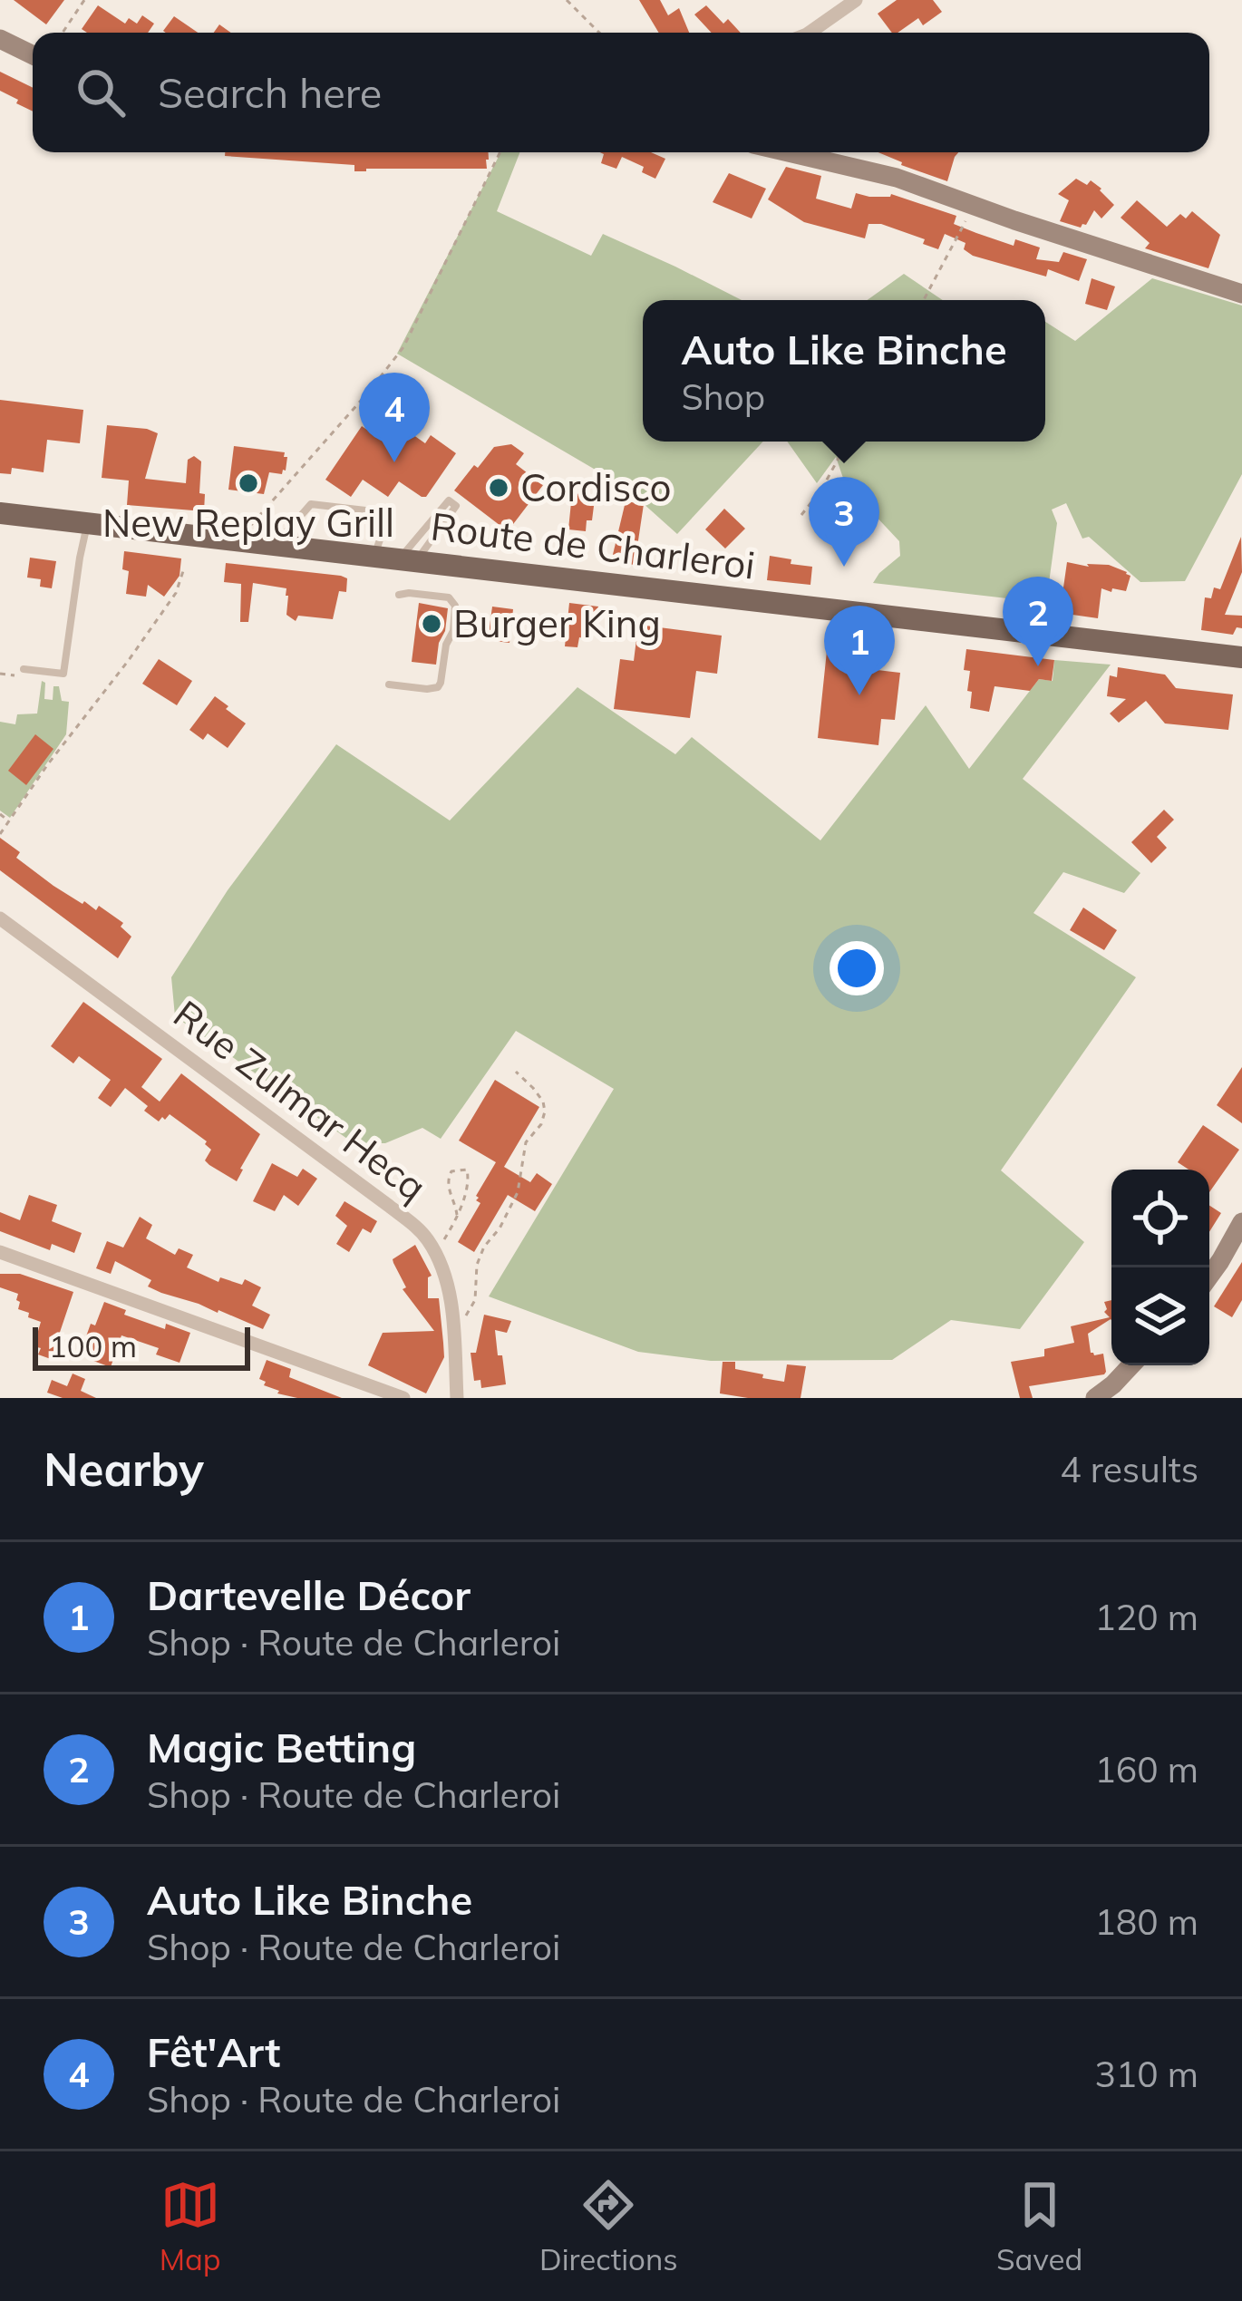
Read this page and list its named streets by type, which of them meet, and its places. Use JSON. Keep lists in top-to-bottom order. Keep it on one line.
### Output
{"streets":{"main road":["Route de Charleroi"],"street":["Rue Zulmar Hecq"]},"places":["New Replay Grill","Cordisco","Burger King"],"scale_bar":"100 m","page":{"search":"Search here","popup":["Auto Like Binche","Shop"],"pins":["4","3","2","1"],"scale":"100 m","heading":["Nearby","4 results"],"list":[{"mark":"1","name":"Dartevelle Décor","note":"Shop · Route de Charleroi","value":"120 m"},{"mark":"2","name":"Magic Betting","note":"Shop · Route de Charleroi","value":"160 m"},{"mark":"3","name":"Auto Like Binche","note":"Shop · Route de Charleroi","value":"180 m"},{"mark":"4","name":"Fêt'Art","note":"Shop · Route de Charleroi","value":"310 m"}],"nav":["Map","Directions","Saved"]}}
